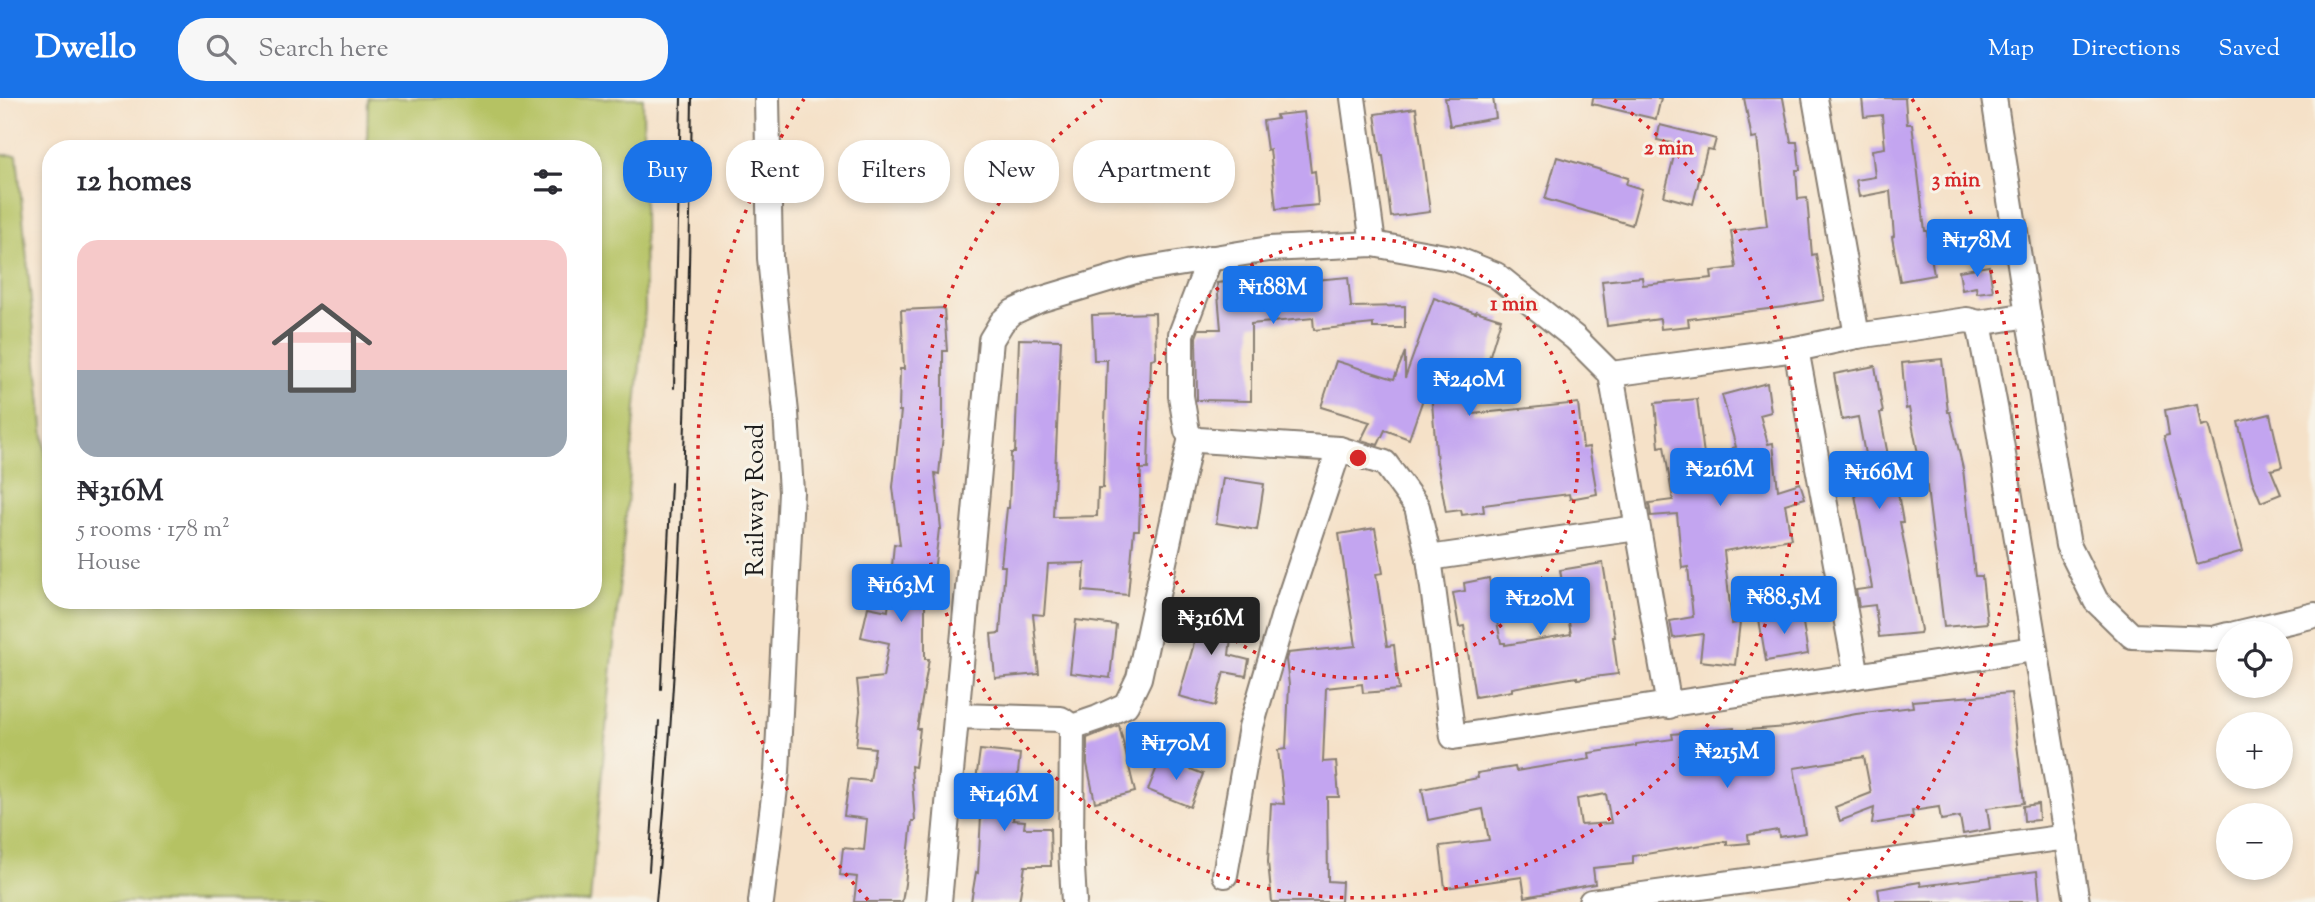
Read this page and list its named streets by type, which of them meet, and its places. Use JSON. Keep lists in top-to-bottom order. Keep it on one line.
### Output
{"streets":{"street":["Railway Road"]},"page":{"header":"Dwello","search":"Search here","nav":["Map","Directions","Saved"],"chip":["Buy","Rent","Filters","New","Apartment"],"heading":"12 homes","price":["₦178M","₦188M","₦240M","₦216M","₦166M","₦163M","₦88.5M","₦120M","₦316M","₦170M","₦215M","₦146M"],"list":[{"name":"₦316M","note":"5 rooms · 178 m² · House"}],"map_buttons":["+","−"]},"rings":["2 min","3 min","1 min"]}
